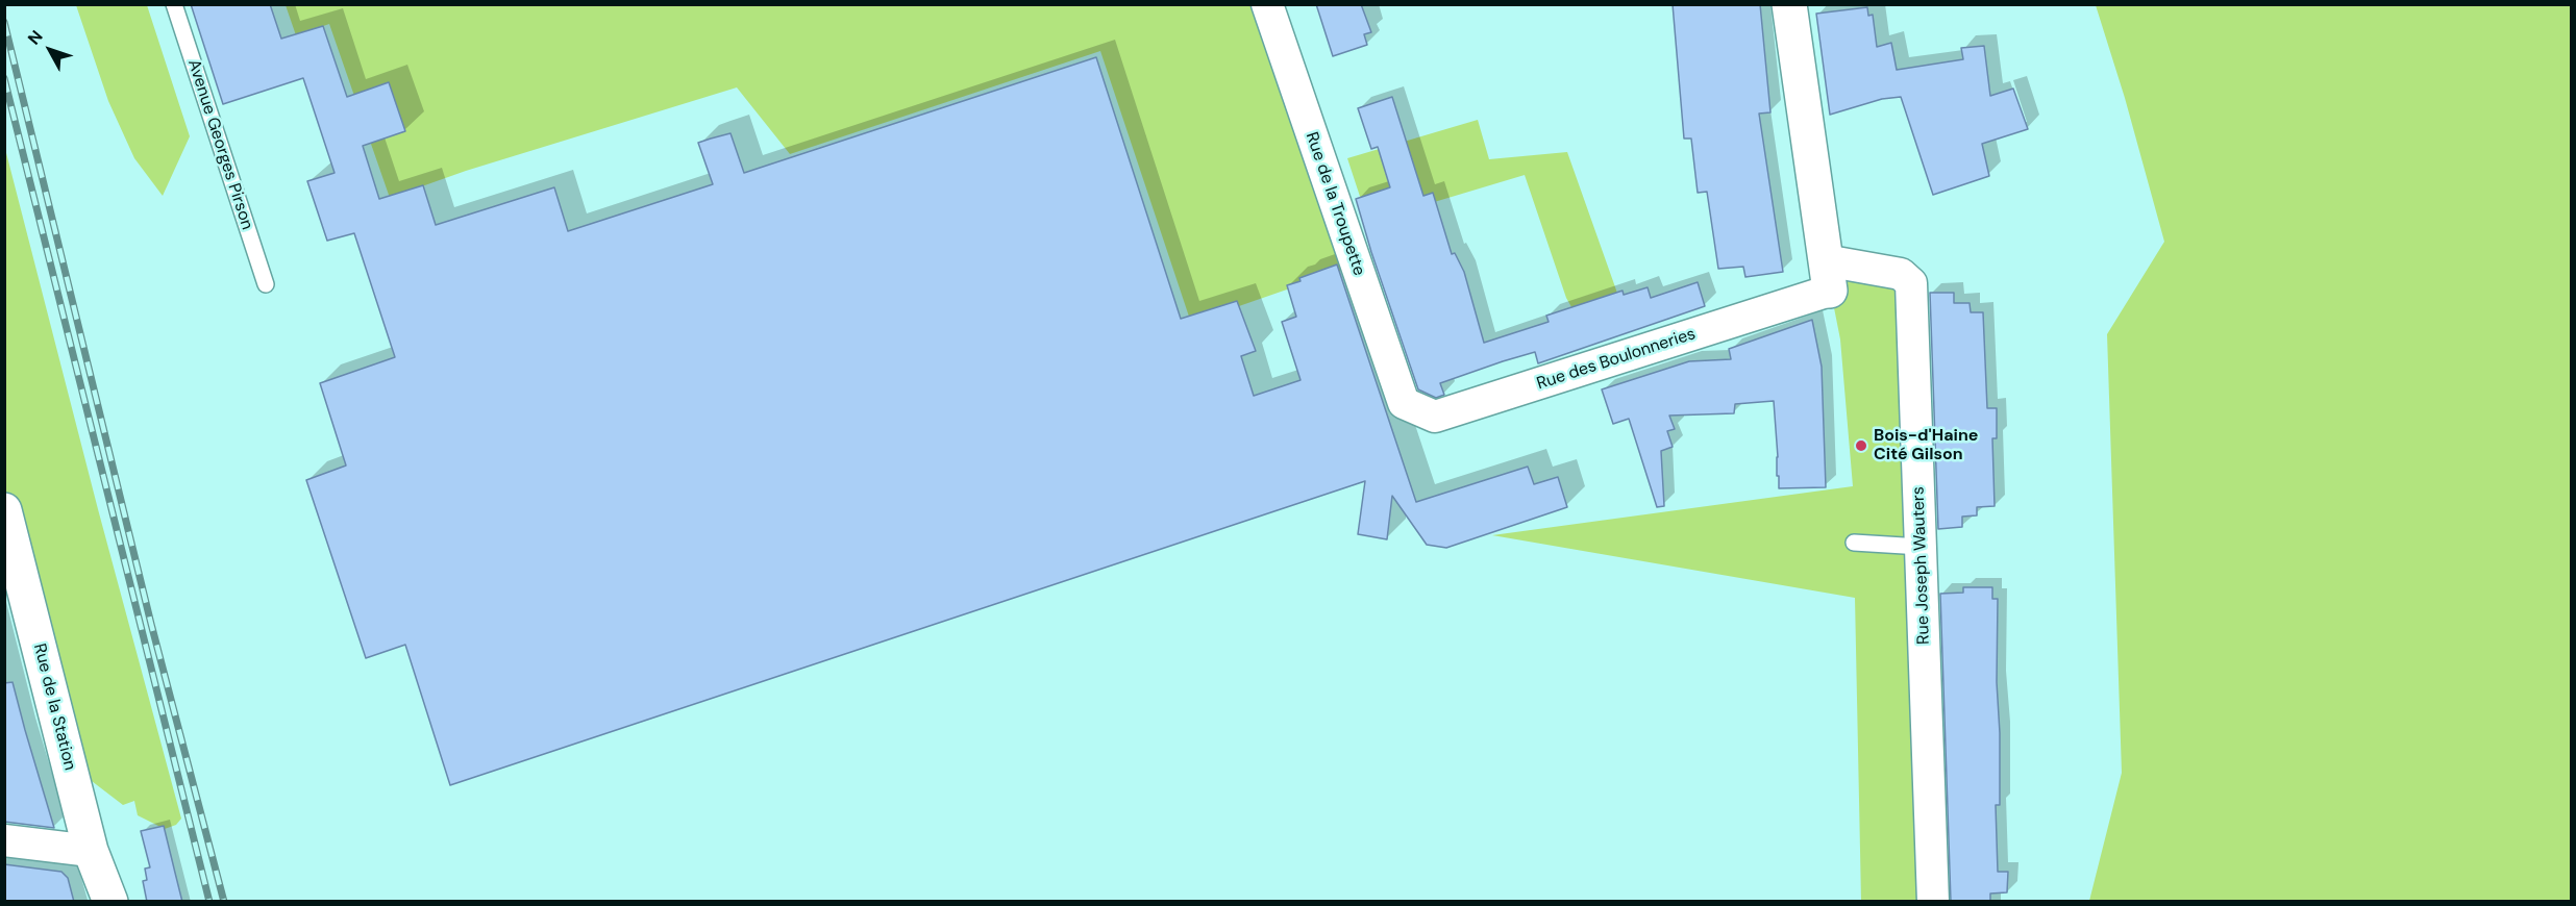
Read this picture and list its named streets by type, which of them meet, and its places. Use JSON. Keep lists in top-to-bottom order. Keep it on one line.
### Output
{"streets":{"street":["Rue de la Troupette","Rue des Boulonneries","Rue Joseph Wauters","Rue de la Station"],"lane":["Avenue Georges Pirson"]},"crossings":[["Rue de la Troupette","Rue des Boulonneries"],["Rue des Boulonneries","Rue Joseph Wauters"]],"places":["Bois-d'Haine Cité Gilson"],"north":"top left"}
